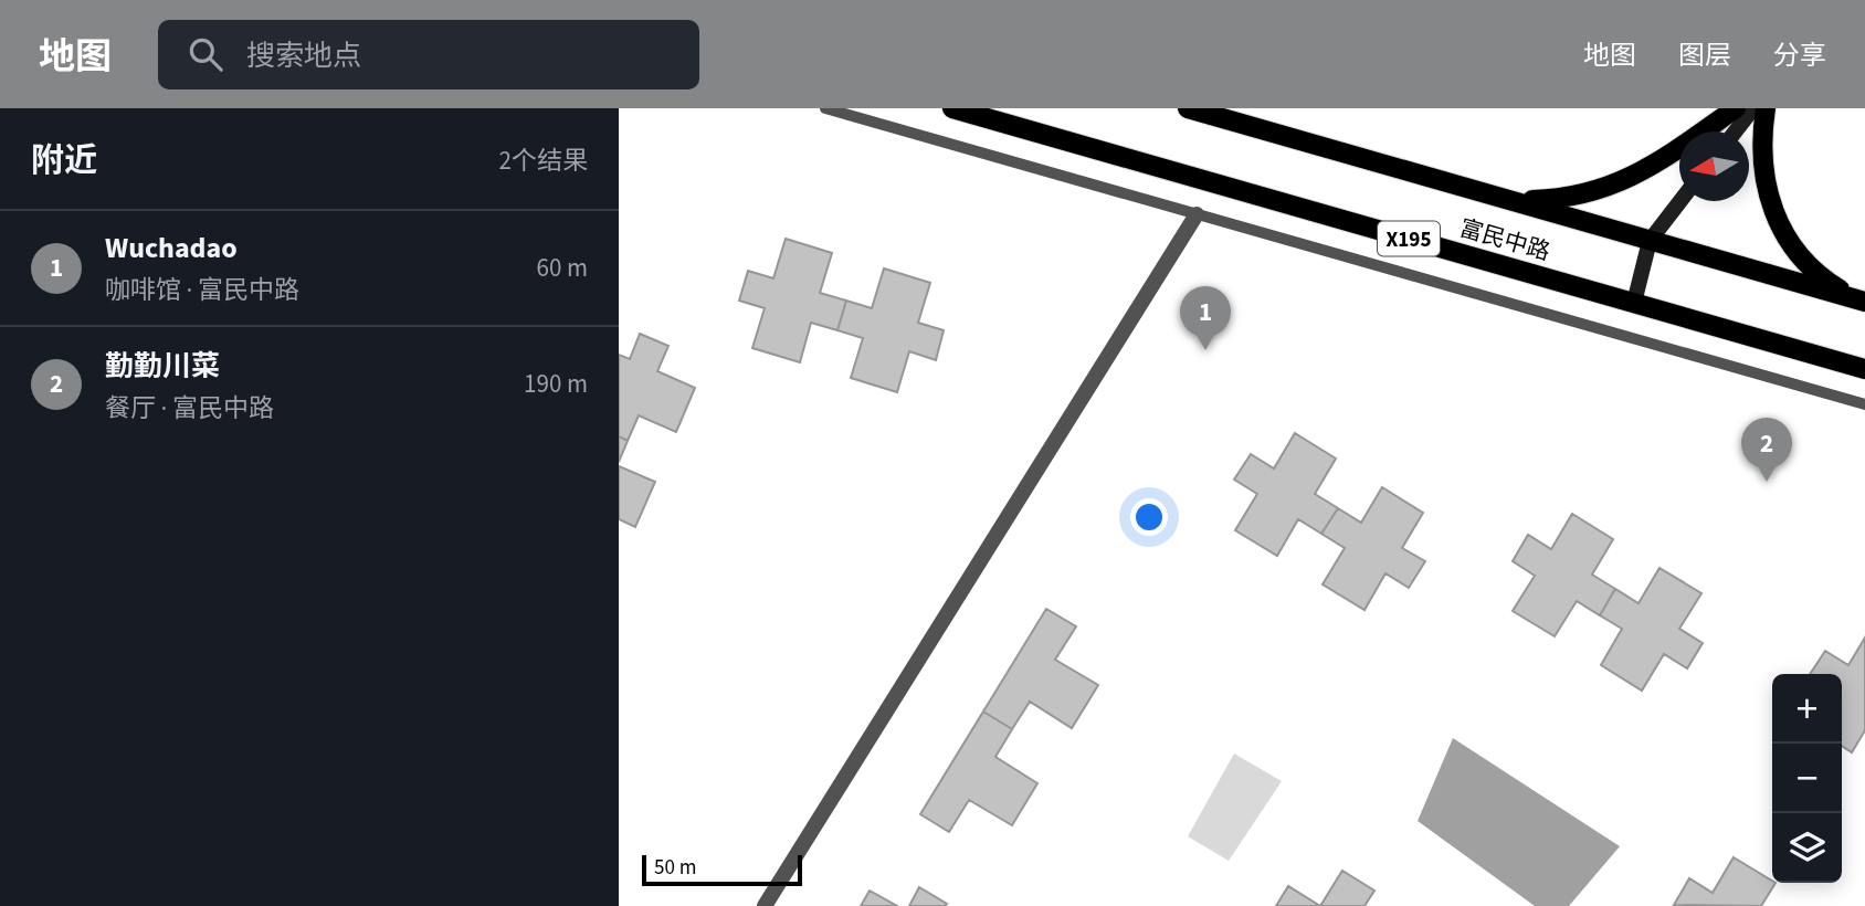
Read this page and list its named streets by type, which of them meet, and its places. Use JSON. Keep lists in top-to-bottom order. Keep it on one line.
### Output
{"streets":{"main road":["X195","富民中路"]},"scale_bar":"50 m","north":"left","page":{"header":"地图","search":"搜索地点","nav":["地图","图层","分享"],"heading":["附近","2个结果"],"list":[{"mark":"1","name":"Wuchadao","note":"咖啡馆 · 富民中路","value":"60 m"},{"mark":"2","name":"勤勤川菜","note":"餐厅 · 富民中路","value":"190 m"}],"pins":["1","2"],"map_buttons":["+","−"],"scale":"50 m"}}
